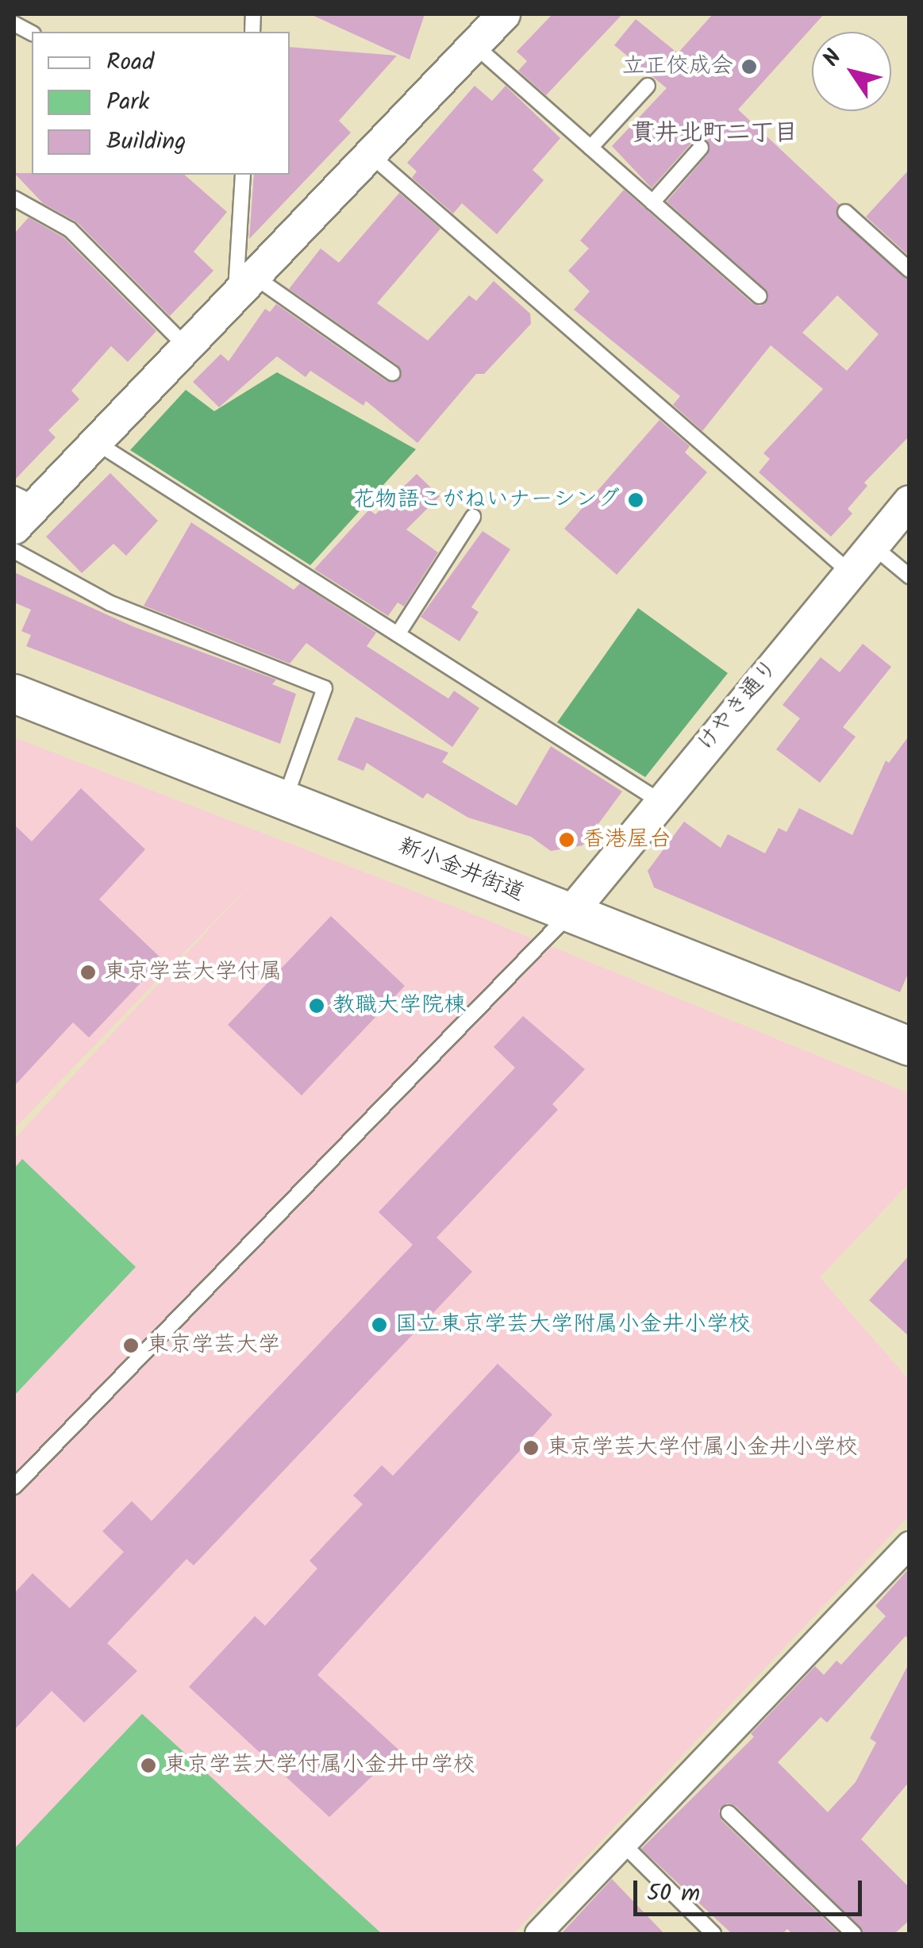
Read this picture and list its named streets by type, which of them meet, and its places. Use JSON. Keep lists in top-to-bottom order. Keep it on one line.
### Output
{"streets":{"main road":["新小金井街道"],"street":["けやき通り"]},"crossings":[["けやき通り","新小金井街道"]],"districts":["貫井北町二丁目"],"places":["立正佼成会","花物語こがねいナーシング","香港屋台","東京学芸大学付属","教職大学院棟","国立東京学芸大学附属小金井小学校","東京学芸大学","東京学芸大学付属小金井小学校","東京学芸大学付属小金井中学校"],"legend":["Road","Park","Building"],"scale_bar":"50 m","north":"top left"}
